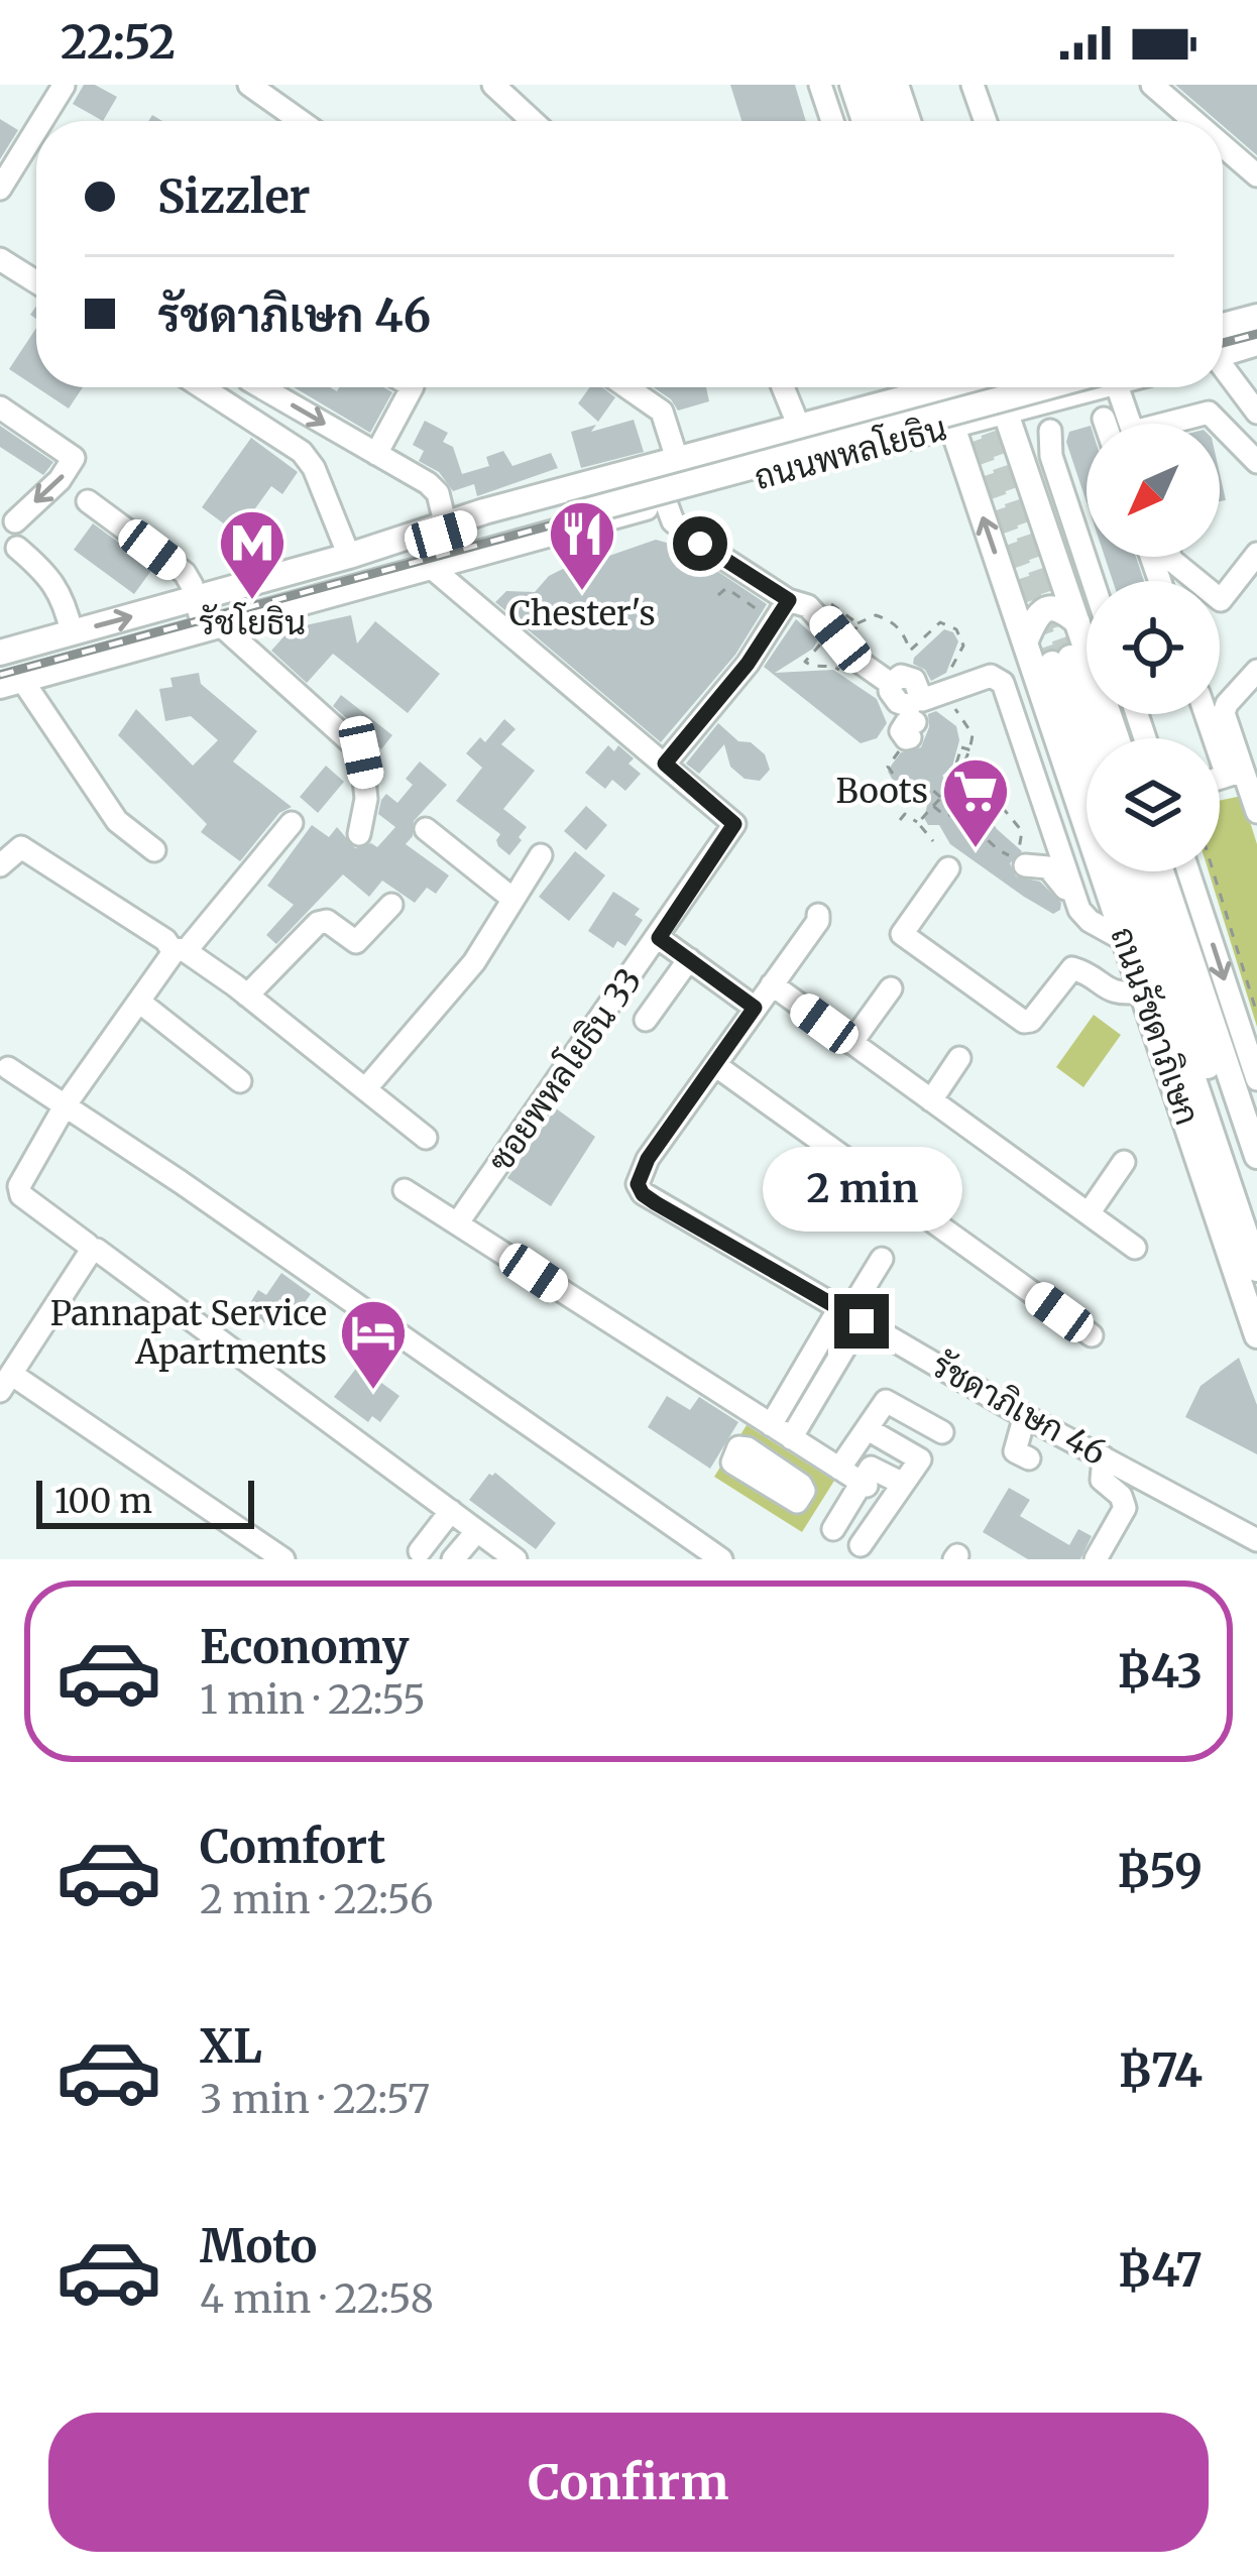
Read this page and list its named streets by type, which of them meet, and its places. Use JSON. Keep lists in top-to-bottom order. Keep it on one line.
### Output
{"streets":{"main road":["ถนนพหลโยธิน","ถนนรัชดาภิเษก"],"street":["ซอยพหลโยธิน 33","รัชดาภิเษก 46"]},"crossings":[["ถนนพหลโยธิน","ถนนรัชดาภิเษก"],["ถนนพหลโยธิน","ซอยพหลโยธิน 33"]],"places":{"restaurant":["Chester's"],"metro station":["รัชโยธิน"],"supermarket":["Boots"],"hotel":["Pannapat Service Apartments"]},"scale_bar":"100 m","north":"bottom left","page":{"status":"22:52","banner":["Sizzler","รัชดาภิเษก 46"],"bubble":"2 min","scale":"100 m","list":[{"name":"Economy","note":"1 min · 22:55","value":"฿43"},{"name":"Comfort","note":"2 min · 22:56","value":"฿59"},{"name":"XL","note":"3 min · 22:57","value":"฿74"},{"name":"Moto","note":"4 min · 22:58","value":"฿47"}],"buttons":"Confirm"}}
